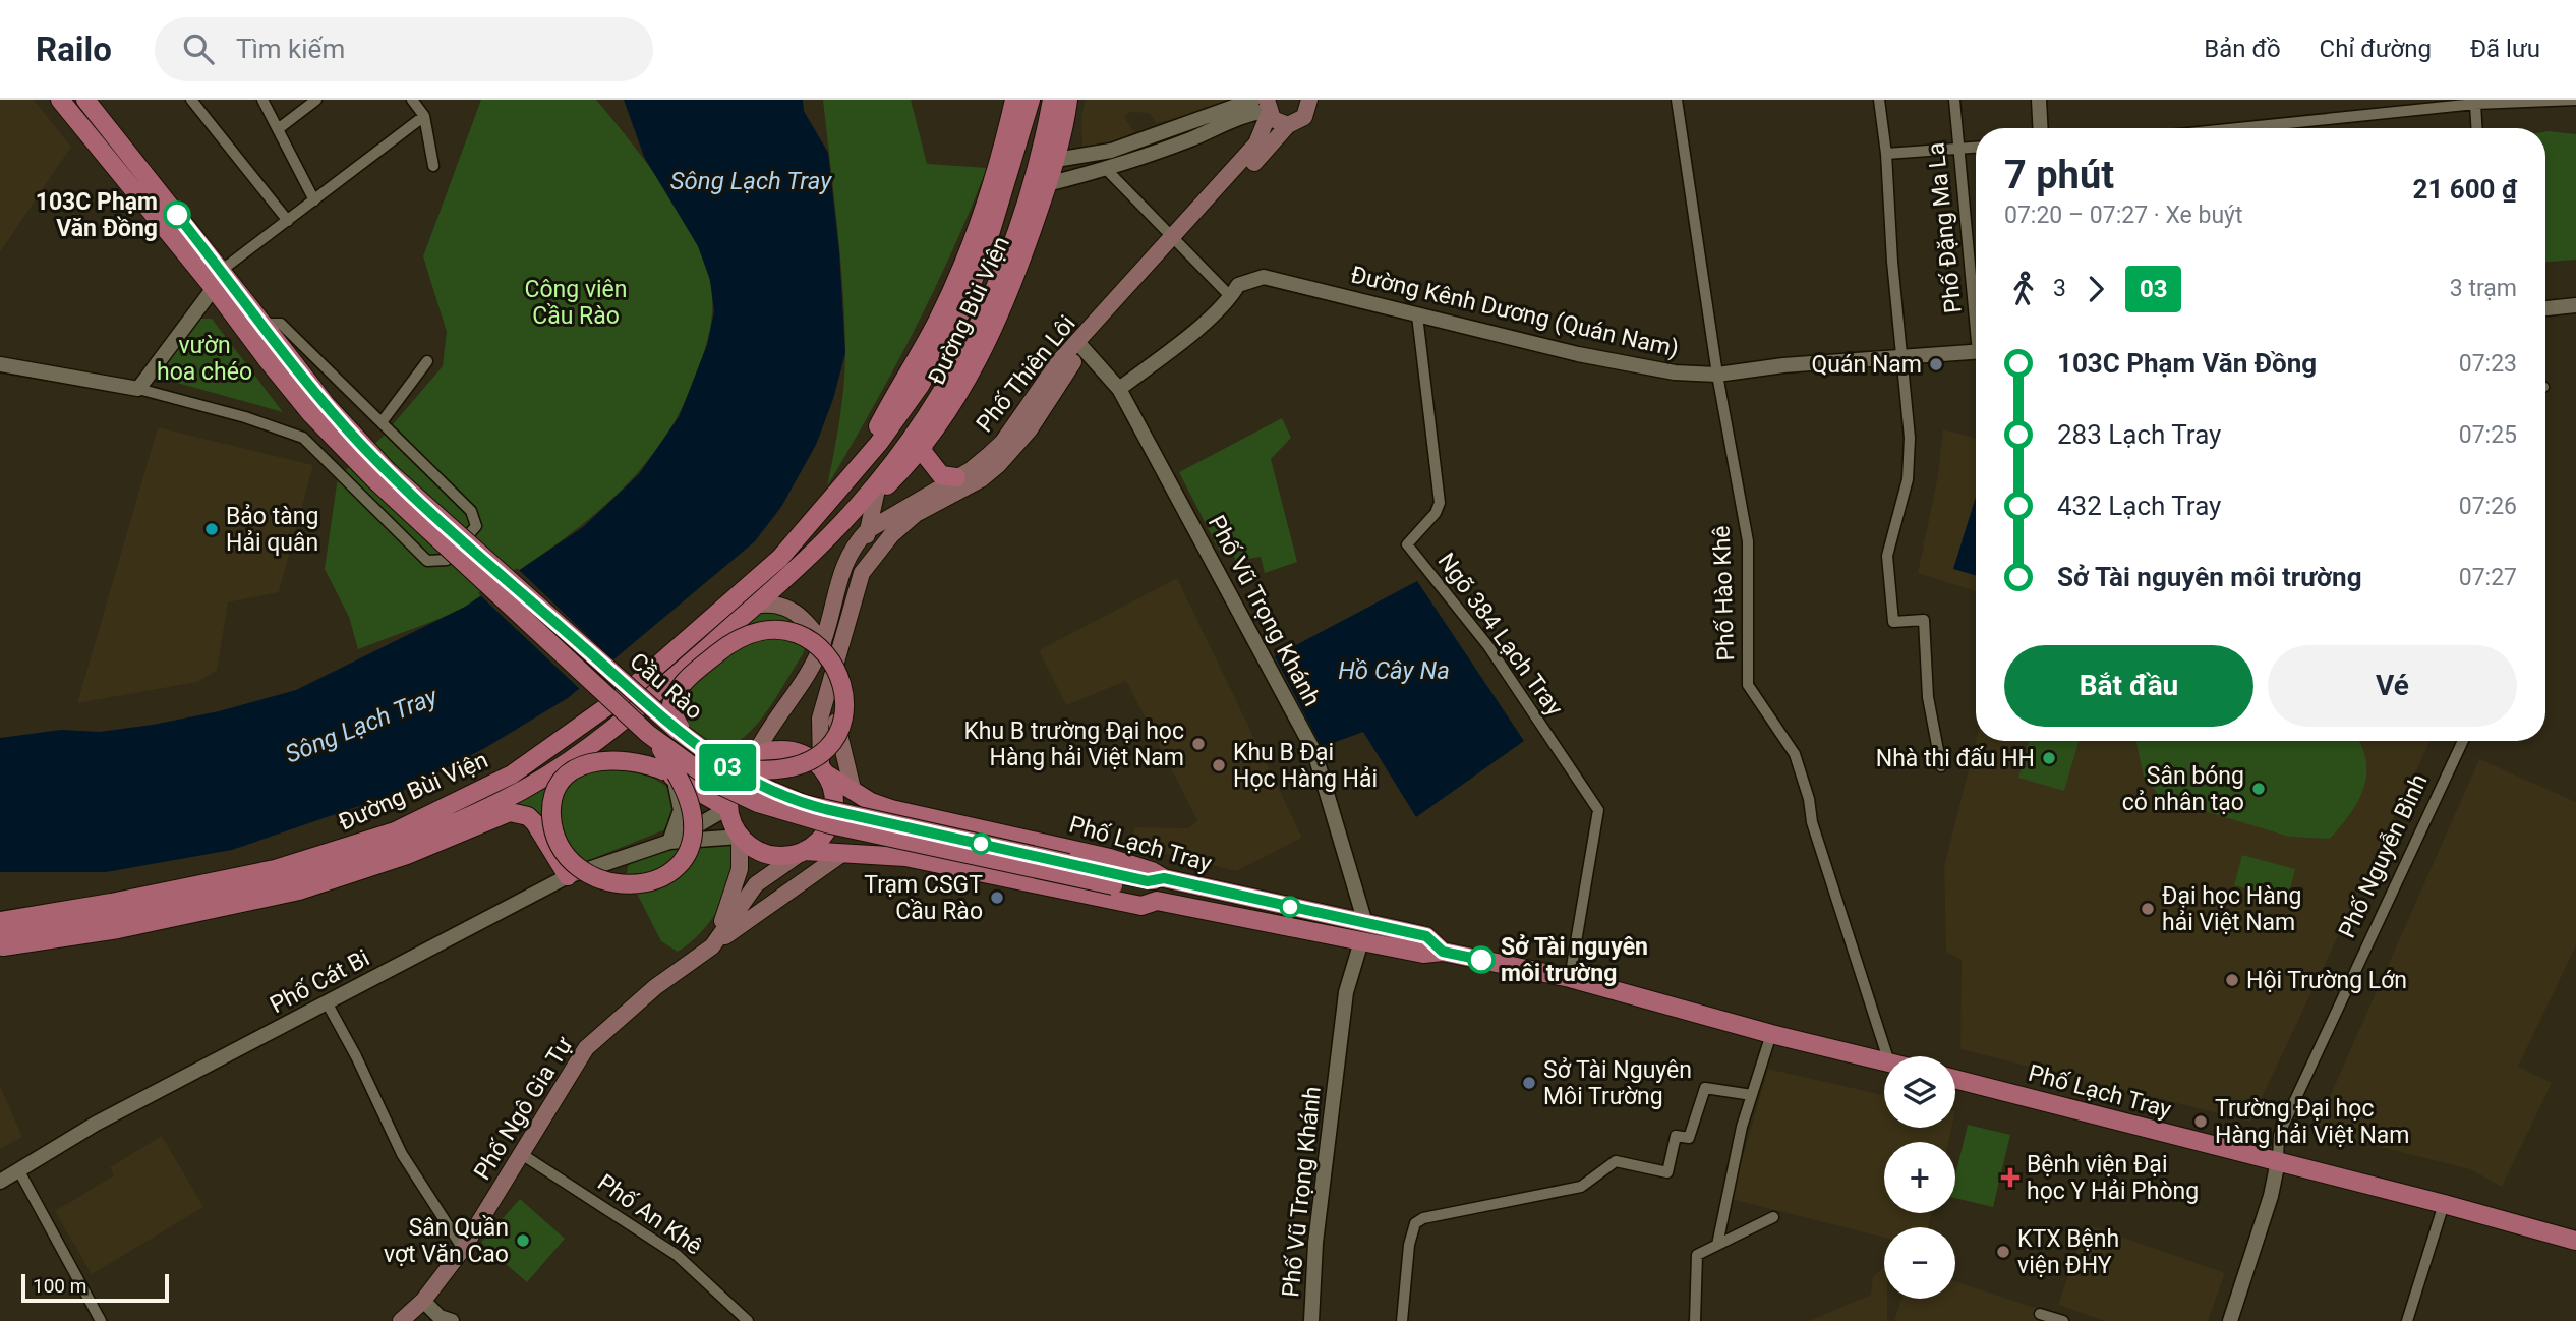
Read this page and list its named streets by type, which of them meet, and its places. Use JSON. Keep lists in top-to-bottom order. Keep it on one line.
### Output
{"streets":{"main road":["Đường Bùi Viện","Phố Thiên Lôi","Cầu Rào","Phố Lạch Tray","Phố Ngô Gia Tự"],"street":["Phố Đặng Ma La","Đường Kênh Dương (Quán Nam)","Phố Hào Khê","Phố Vũ Trọng Khánh","Ngõ 384 Lạch Tray","Phố Nguyễn Bình","Phố Cát Bi","Phố An Khê"]},"crossings":[["Đường Bùi Viện","Phố Cát Bi"],["Đường Kênh Dương (Quán Nam)","Phố Hào Khê"],["Đường Kênh Dương (Quán Nam)","Phố Vũ Trọng Khánh"],["Đường Kênh Dương (Quán Nam)","Ngõ 384 Lạch Tray"],["Phố Thiên Lôi","Phố Vũ Trọng Khánh"],["Phố Thiên Lôi","Phố Lạch Tray"],["Phố Thiên Lôi","Phố Cát Bi"],["Phố Thiên Lôi","Phố Ngô Gia Tự"],["Phố Vũ Trọng Khánh","Phố Lạch Tray"],["Ngõ 384 Lạch Tray","Phố Lạch Tray"],["Cầu Rào","Phố Lạch Tray"],["Phố Lạch Tray","Phố Nguyễn Bình"],["Phố Lạch Tray","Phố Cát Bi"],["Phố Lạch Tray","Phố Ngô Gia Tự"],["Phố Cát Bi","Phố Ngô Gia Tự"],["Phố Ngô Gia Tự","Phố An Khê"]],"water":["Sông Lạch Tray","Hồ Cây Na"],"parks":["Công viên Cầu Rào","vườn hoa chéo"],"places":{"other":["103C Phạm Văn Đồng","Quán Nam","Bảo tàng Hải quân","Khu B trường Đại học Hàng hải Việt Nam","Nhà thi đấu HH","Khu B Đại Học Hàng Hải","Sân bóng cỏ nhân tạo","Trạm CSGT Cầu Rào","Đại học Hàng hải Việt Nam","Sở Tài nguyên môi trường","Hội Trường Lớn","Sở Tài Nguyên Môi Trường","Trường Đại học Hàng hải Việt Nam","Sân Quần vợt Văn Cao","KTX Bệnh viện ĐHY"],"health":["Bệnh viện Đại học Y Hải Phòng"]},"lines":["bus line 03"],"scale_bar":"100 m","page":{"header":"Railo","search":"Tìm kiếm","nav":["Bản đồ","Chỉ đường","Đã lưu"],"on_map":"03","heading":["7 phút","07:20 – 07:27 · Xe buýt","21 600 ₫"],"legs":["3","03","3 trạm"],"list":[{"name":"103C Phạm Văn Đồng","value":"07:23"},{"name":"283 Lạch Tray","value":"07:25"},{"name":"432 Lạch Tray","value":"07:26"},{"name":"Sở Tài nguyên môi trường","value":"07:27"}],"buttons":["Bắt đầu","Vé"],"map_buttons":["+","−"],"scale":"100 m"}}
